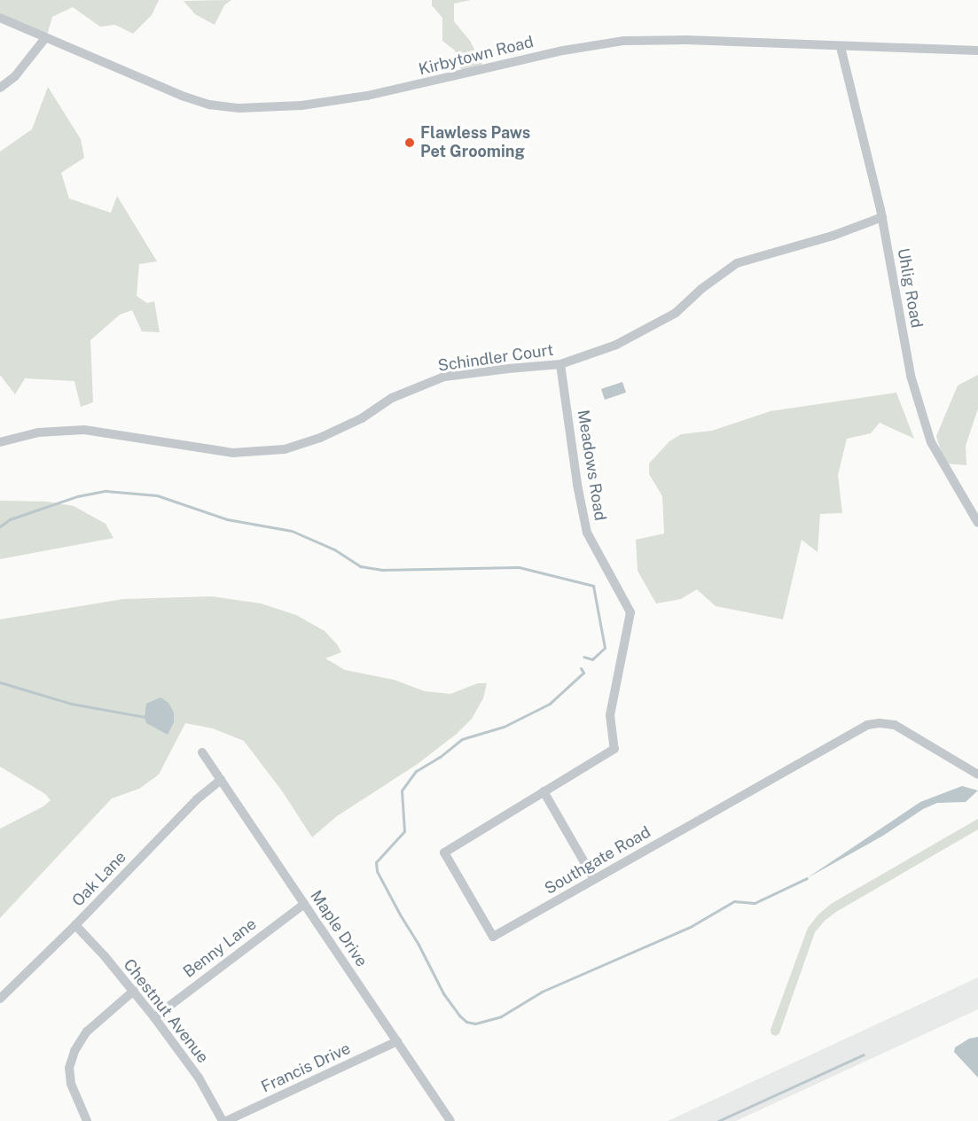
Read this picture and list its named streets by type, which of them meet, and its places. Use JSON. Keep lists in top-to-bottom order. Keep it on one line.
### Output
{"streets":{"street":["Kirbytown Road","Uhlig Road","Schindler Court","Meadows Road","Southgate Road","Oak Lane","Maple Drive","Benny Lane","Chestnut Avenue","Francis Drive"]},"crossings":[["Kirbytown Road","Uhlig Road"],["Uhlig Road","Schindler Court"],["Schindler Court","Meadows Road"],["Meadows Road","Southgate Road"],["Oak Lane","Maple Drive"],["Oak Lane","Chestnut Avenue"],["Maple Drive","Benny Lane"],["Maple Drive","Francis Drive"],["Benny Lane","Chestnut Avenue"],["Chestnut Avenue","Francis Drive"]],"places":["Flawless Paws Pet Grooming"]}
